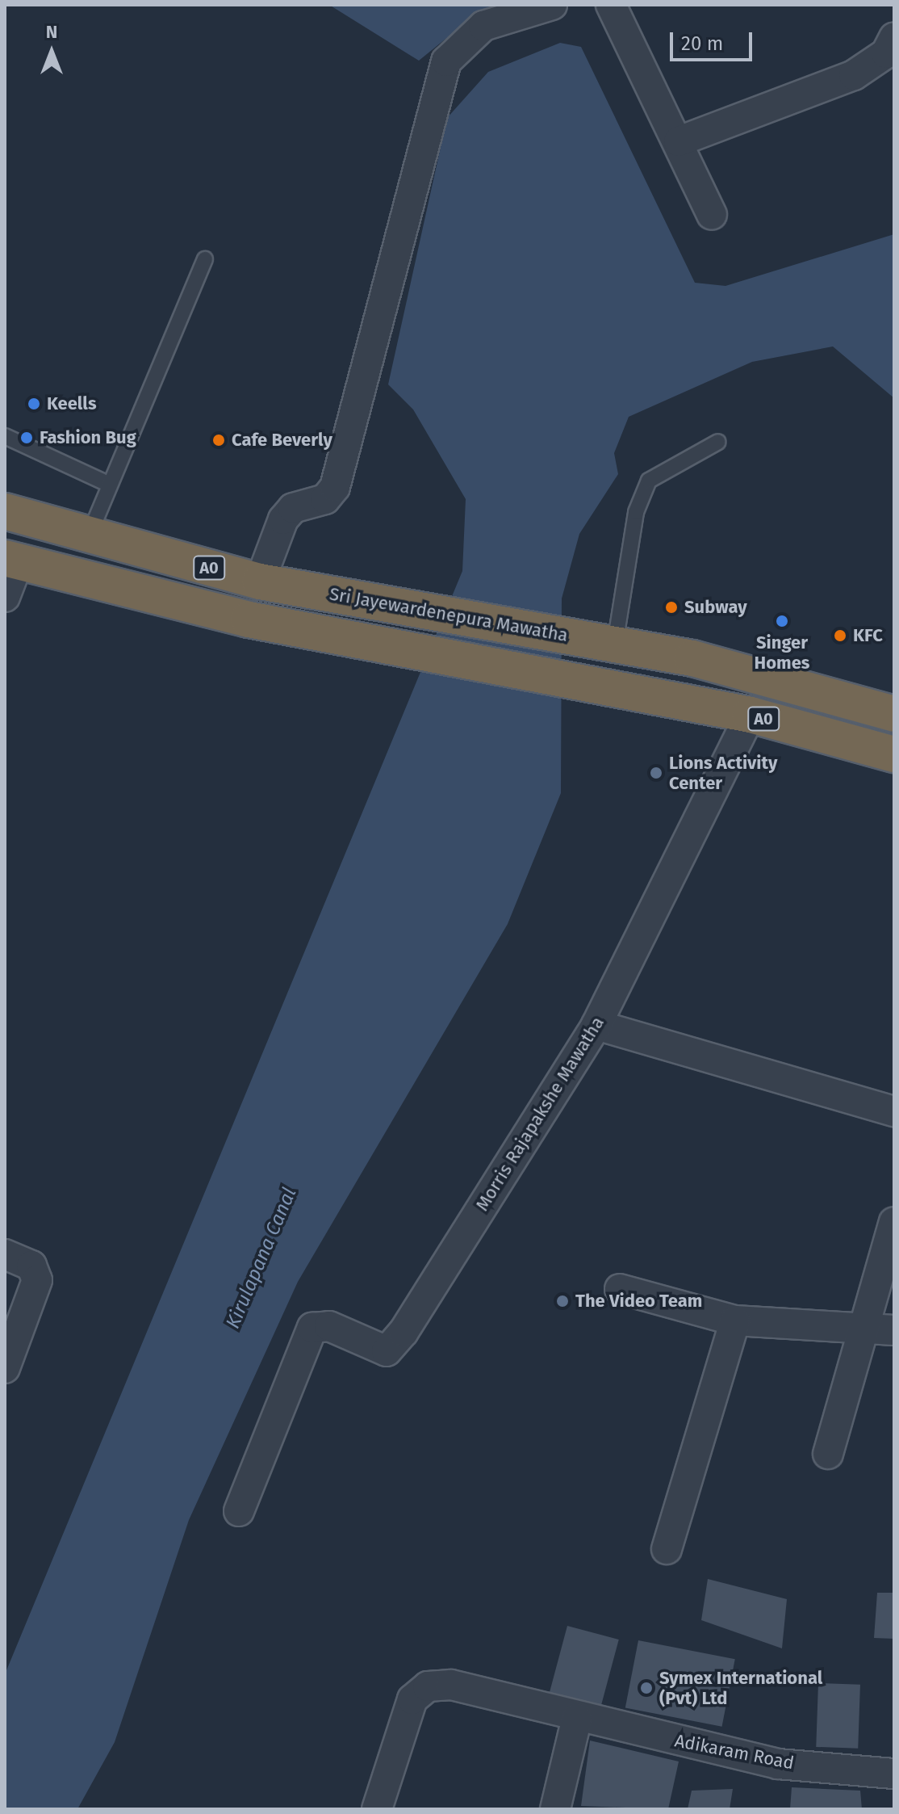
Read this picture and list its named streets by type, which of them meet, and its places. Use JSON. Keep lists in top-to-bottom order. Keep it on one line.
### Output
{"streets":{"highway":["A0","Sri Jayewardenepura Mawatha"],"street":["Morris Rajapakshe Mawatha","Adikaram Road"]},"crossings":[["A0","Morris Rajapakshe Mawatha"]],"water":["Kirulapana Canal"],"places":["Keells","Fashion Bug","Cafe Beverly","Subway","Singer Homes","KFC","Lions Activity Center","The Video Team","Symex International (Pvt) Ltd"],"scale_bar":"20 m","north":"top"}
